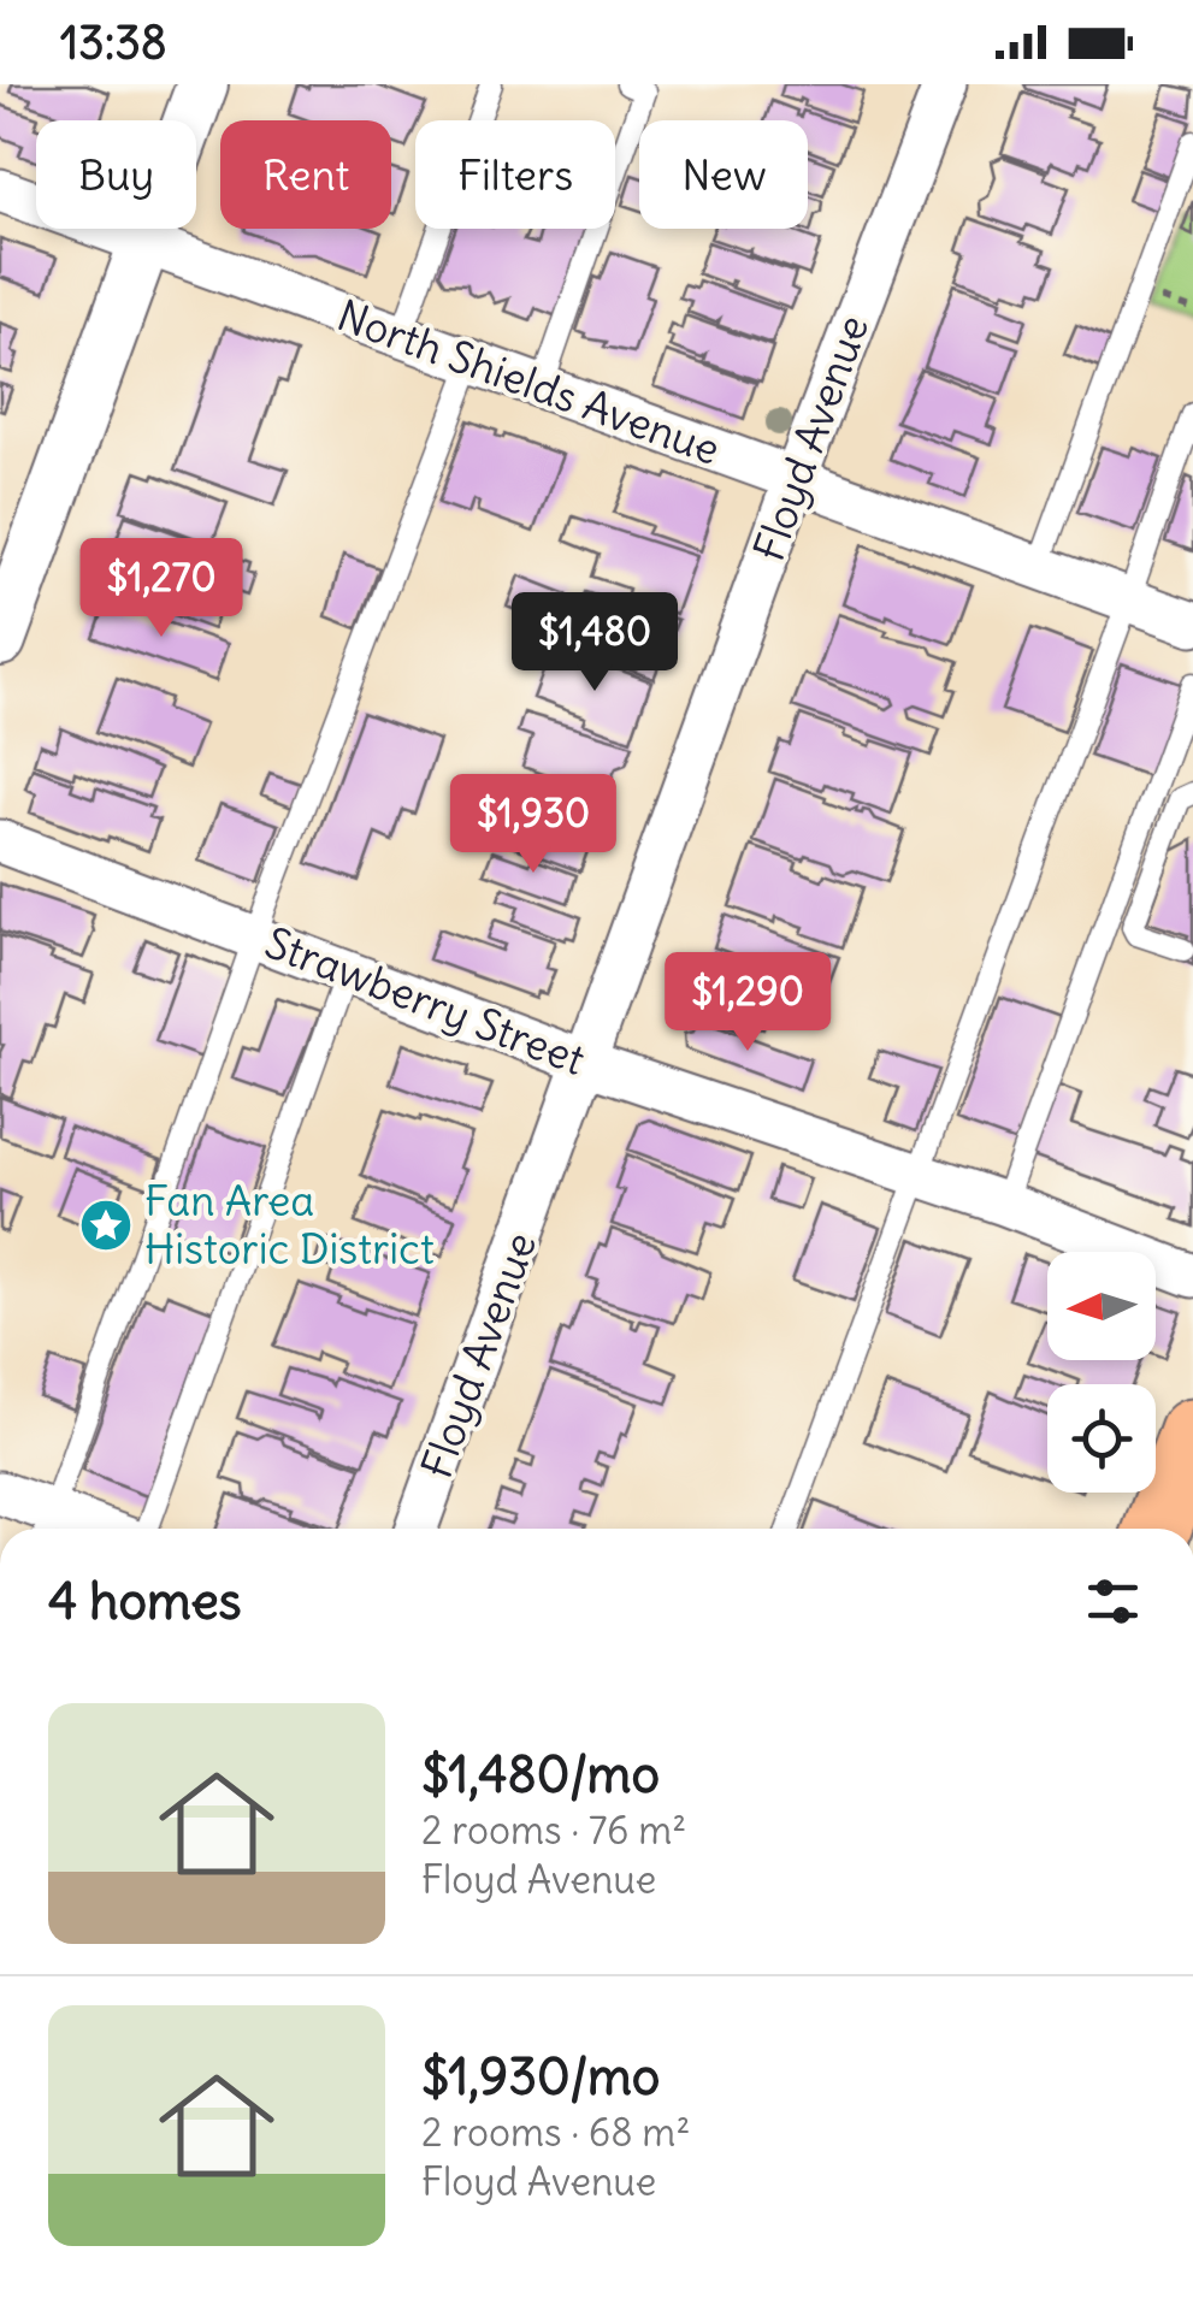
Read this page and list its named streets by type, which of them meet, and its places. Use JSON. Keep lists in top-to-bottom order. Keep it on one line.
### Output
{"streets":{"street":["North Shields Avenue","Floyd Avenue","Strawberry Street"]},"crossings":[["North Shields Avenue","Floyd Avenue"],["Floyd Avenue","Strawberry Street"]],"places":{"place":["Fan Area Historic District"]},"north":"left","page":{"status":"13:38","chip":["Buy","Rent","Filters","New"],"price":["$1,270","$1,480","$1,930","$1,290"],"heading":"4 homes","list":[{"name":"$1,480/mo","note":"2 rooms · 76 m² · Floyd Avenue"},{"name":"$1,930/mo","note":"2 rooms · 68 m² · Floyd Avenue"}]}}
